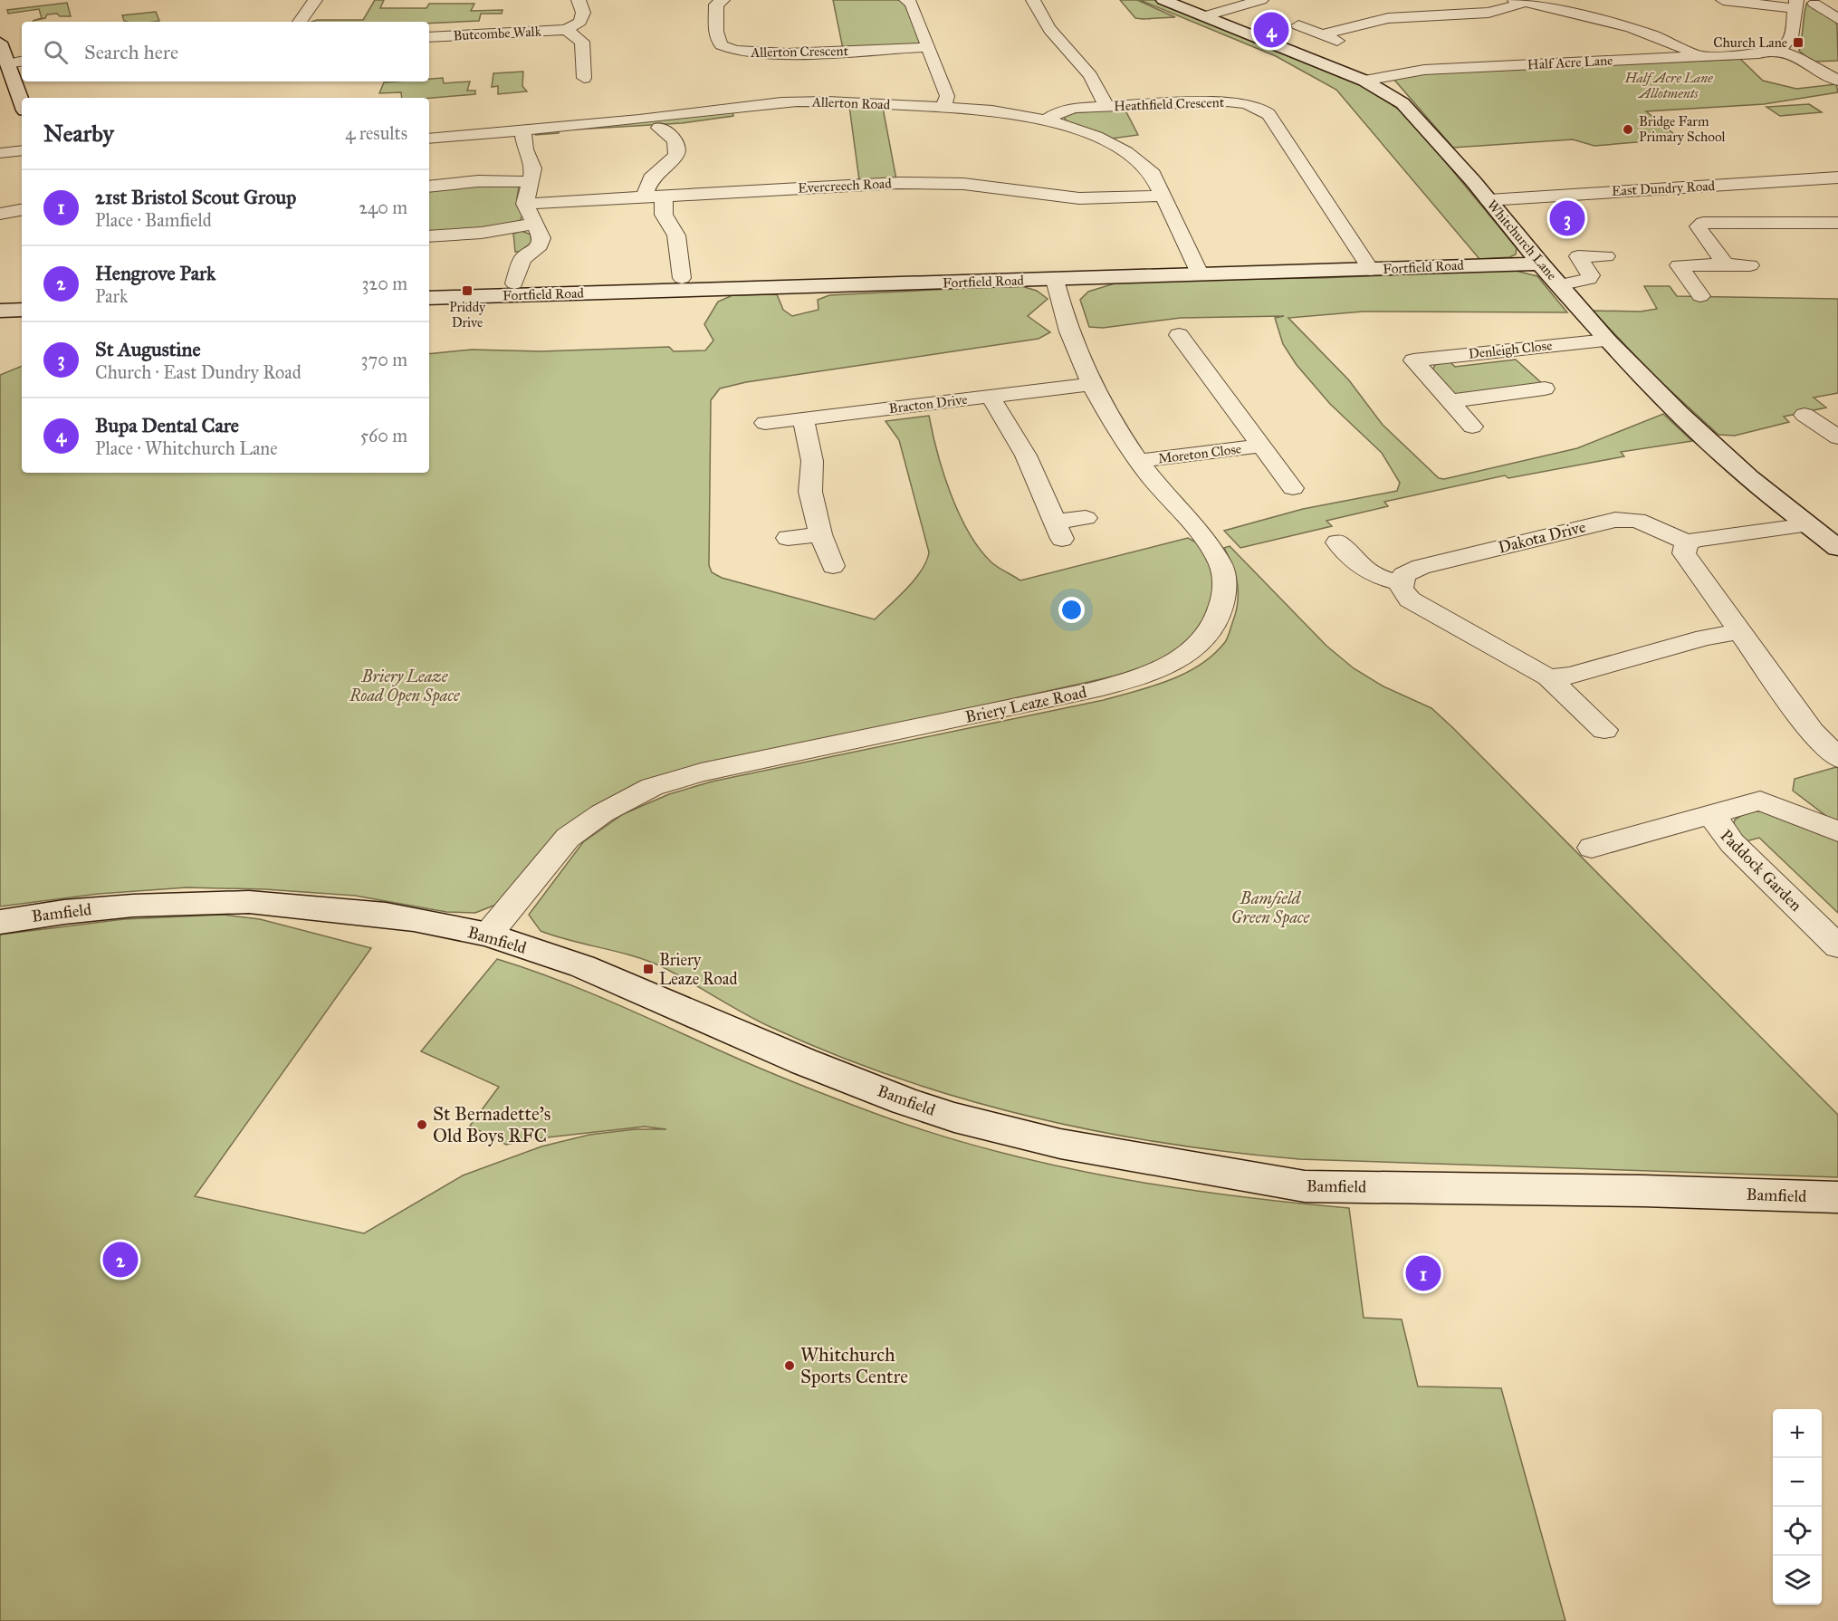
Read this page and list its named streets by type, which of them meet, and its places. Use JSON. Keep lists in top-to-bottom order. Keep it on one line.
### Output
{"streets":{"street":["Butcombe Walk","Allerton Crescent","Half Acre Lane","Allerton Road","Heathfield Crescent","Evercreech Road","East Dundry Road","Whitchurch Lane","Fortfield Road","Denleigh Close","Bracton Drive","Moreton Close","Dakota Drive","Briery Leaze Road","Paddock Garden","Bamfield"]},"crossings":[["Half Acre Lane","Whitchurch Lane"],["Allerton Road","Heathfield Crescent"],["Allerton Road","Evercreech Road"],["Allerton Road","Fortfield Road"],["Heathfield Crescent","Fortfield Road"],["East Dundry Road","Whitchurch Lane"],["Whitchurch Lane","Fortfield Road"],["Whitchurch Lane","Denleigh Close"],["Fortfield Road","Briery Leaze Road"],["Bracton Drive","Briery Leaze Road"],["Moreton Close","Briery Leaze Road"],["Briery Leaze Road","Bamfield"]],"parks":["Half Acre Lane Allotments","Briery Leaze Road Open Space","Bamfield Green Space"],"places":{"transit":["Church Lane","Priddy Drive","Briery Leaze Road"],"other":["Bridge Farm Primary School","St Bernadette's Old Boys RFC","Whitchurch Sports Centre"]},"page":{"pins":["4","3","2","1"],"search":"Search here","heading":["Nearby","4 results"],"list":[{"mark":"1","name":"21st Bristol Scout Group","note":"Place · Bamfield","value":"240 m"},{"mark":"2","name":"Hengrove Park","note":"Park","value":"320 m"},{"mark":"3","name":"St Augustine","note":"Church · East Dundry Road","value":"370 m"},{"mark":"4","name":"Bupa Dental Care","note":"Place · Whitchurch Lane","value":"560 m"}],"map_buttons":["+","−"]}}
